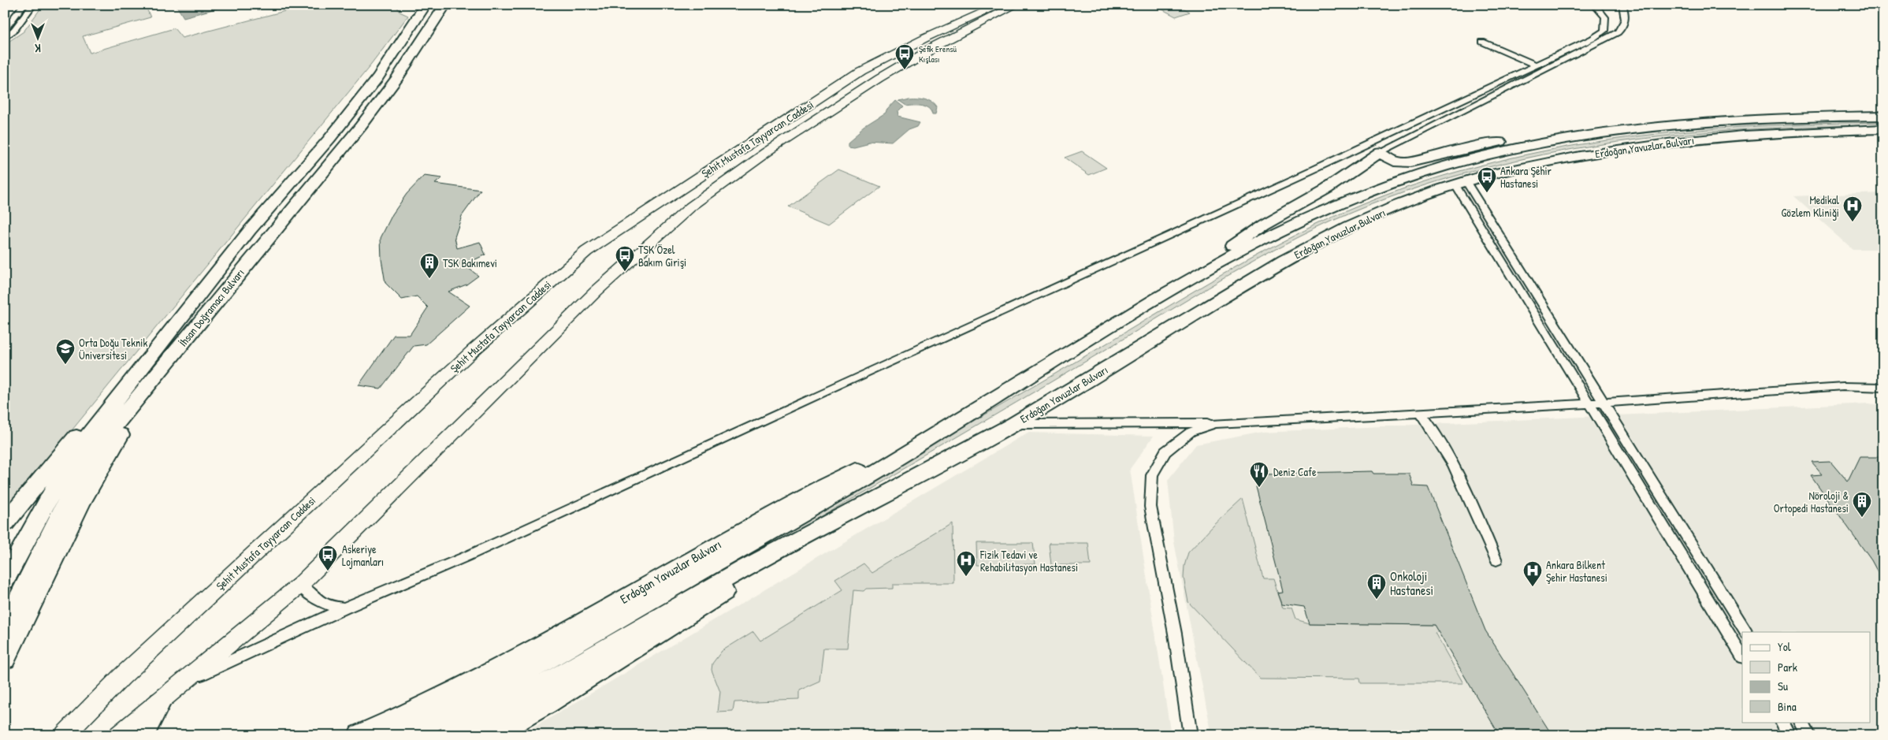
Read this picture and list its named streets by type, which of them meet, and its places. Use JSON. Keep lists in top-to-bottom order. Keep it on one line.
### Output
{"streets":{"main road":["Şehit Mustafa Tayyarcan Caddesi","Erdoğan Yavuzlar Bulvarı","İhsan Doğramacı Bulvarı"]},"places":{"bus stop":["Şefik Erensü Kışlası","Ankara Şehir Hastanesi","TSK Özel Bakım Girişi","Askeriye Lojmanları"],"hospital":["Medikal Gözlem Kliniği","Fizik Tedavi ve Rehabilitasyon Hastanesi","Ankara Bilkent Şehir Hastanesi"],"building":["TSK Bakımevi","Nöroloji & Ortopedi Hastanesi","Onkoloji Hastanesi"],"school or university":["Orta Doğu Teknik Üniversitesi"],"restaurant":["Deniz Cafe"]},"legend":["Yol","Park","Su","Bina"],"north":"bottom"}
